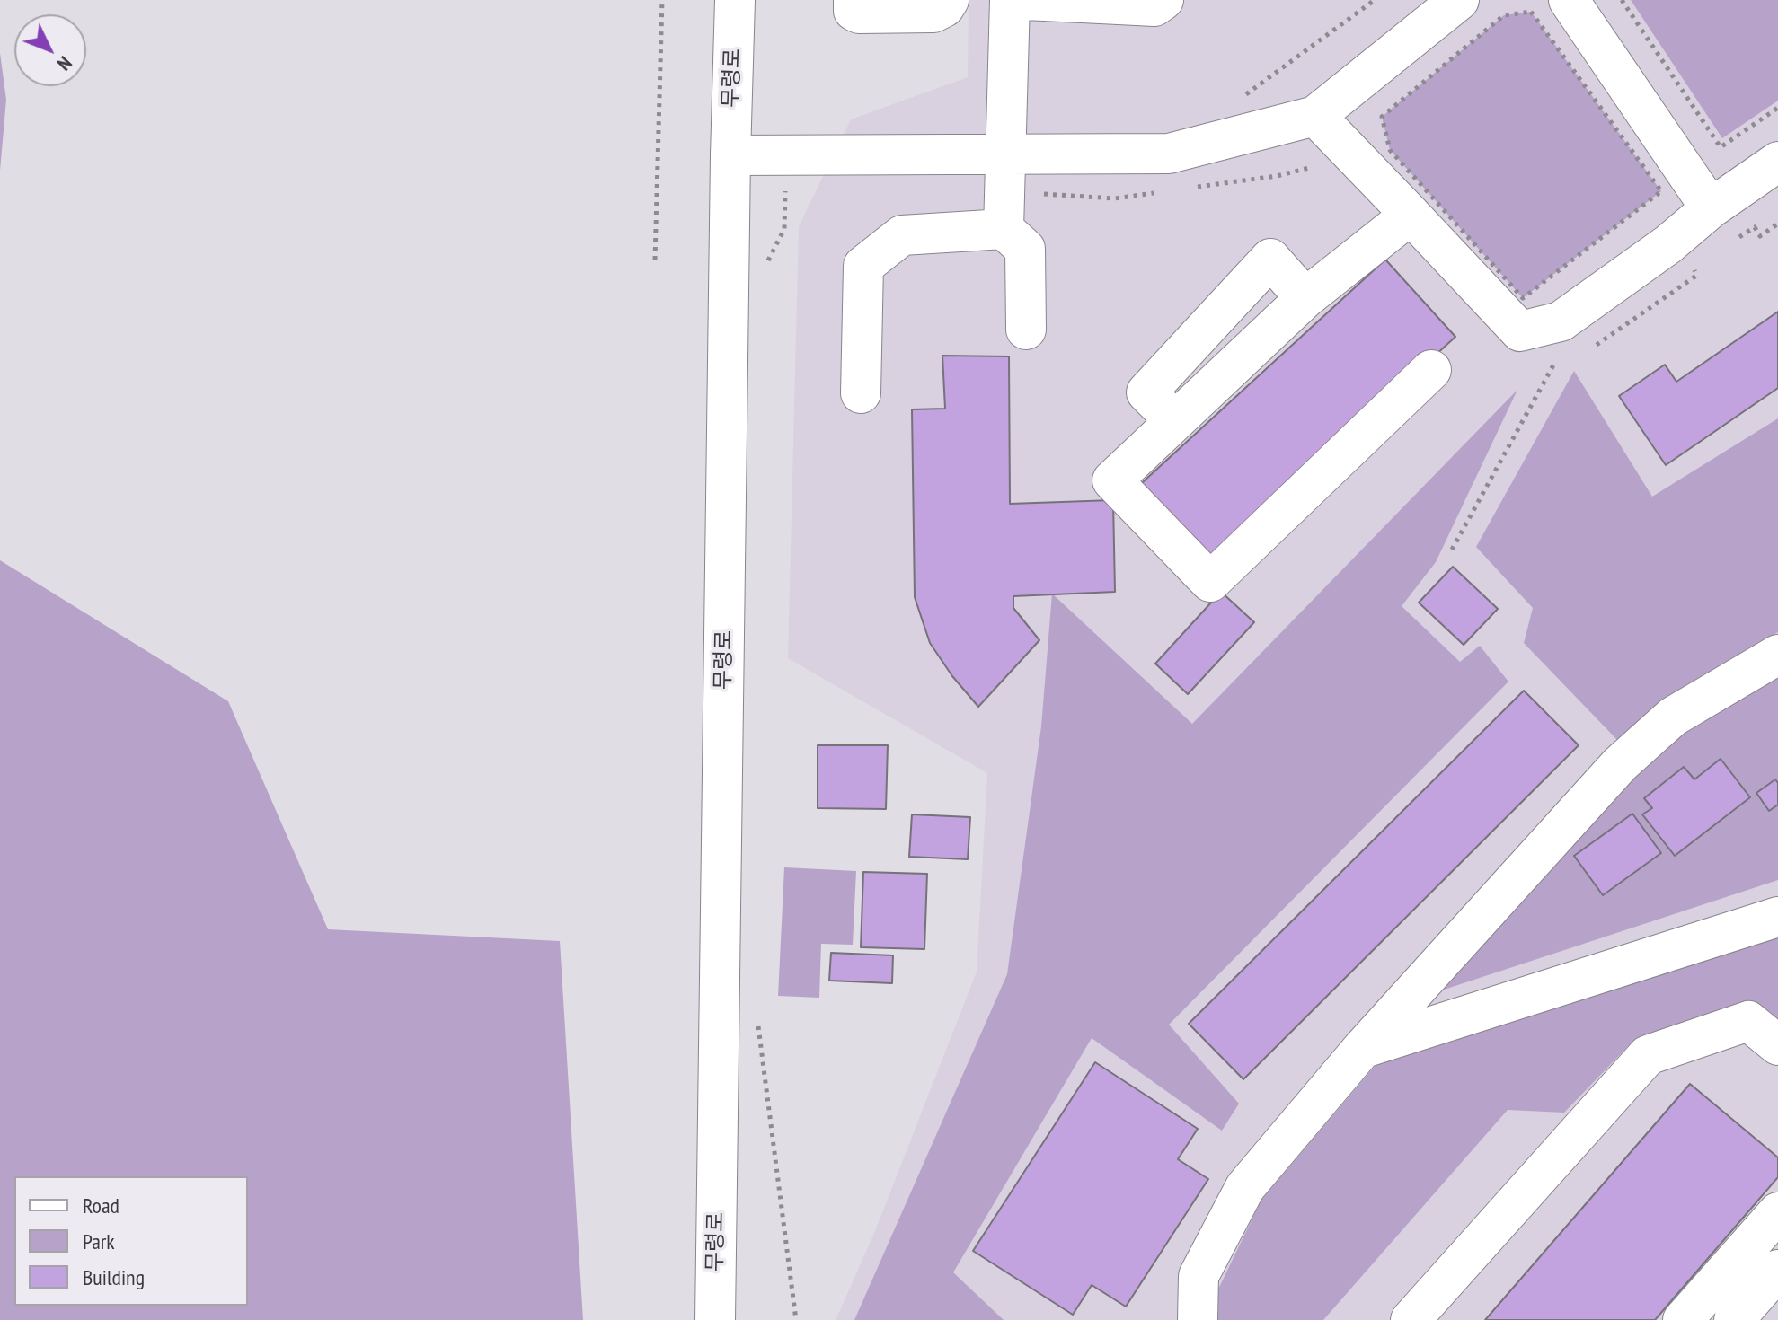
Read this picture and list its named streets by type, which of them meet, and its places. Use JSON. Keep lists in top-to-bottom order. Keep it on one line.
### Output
{"streets":{"main road":["무령로"]},"legend":["Road","Park","Building"],"north":"bottom right"}
